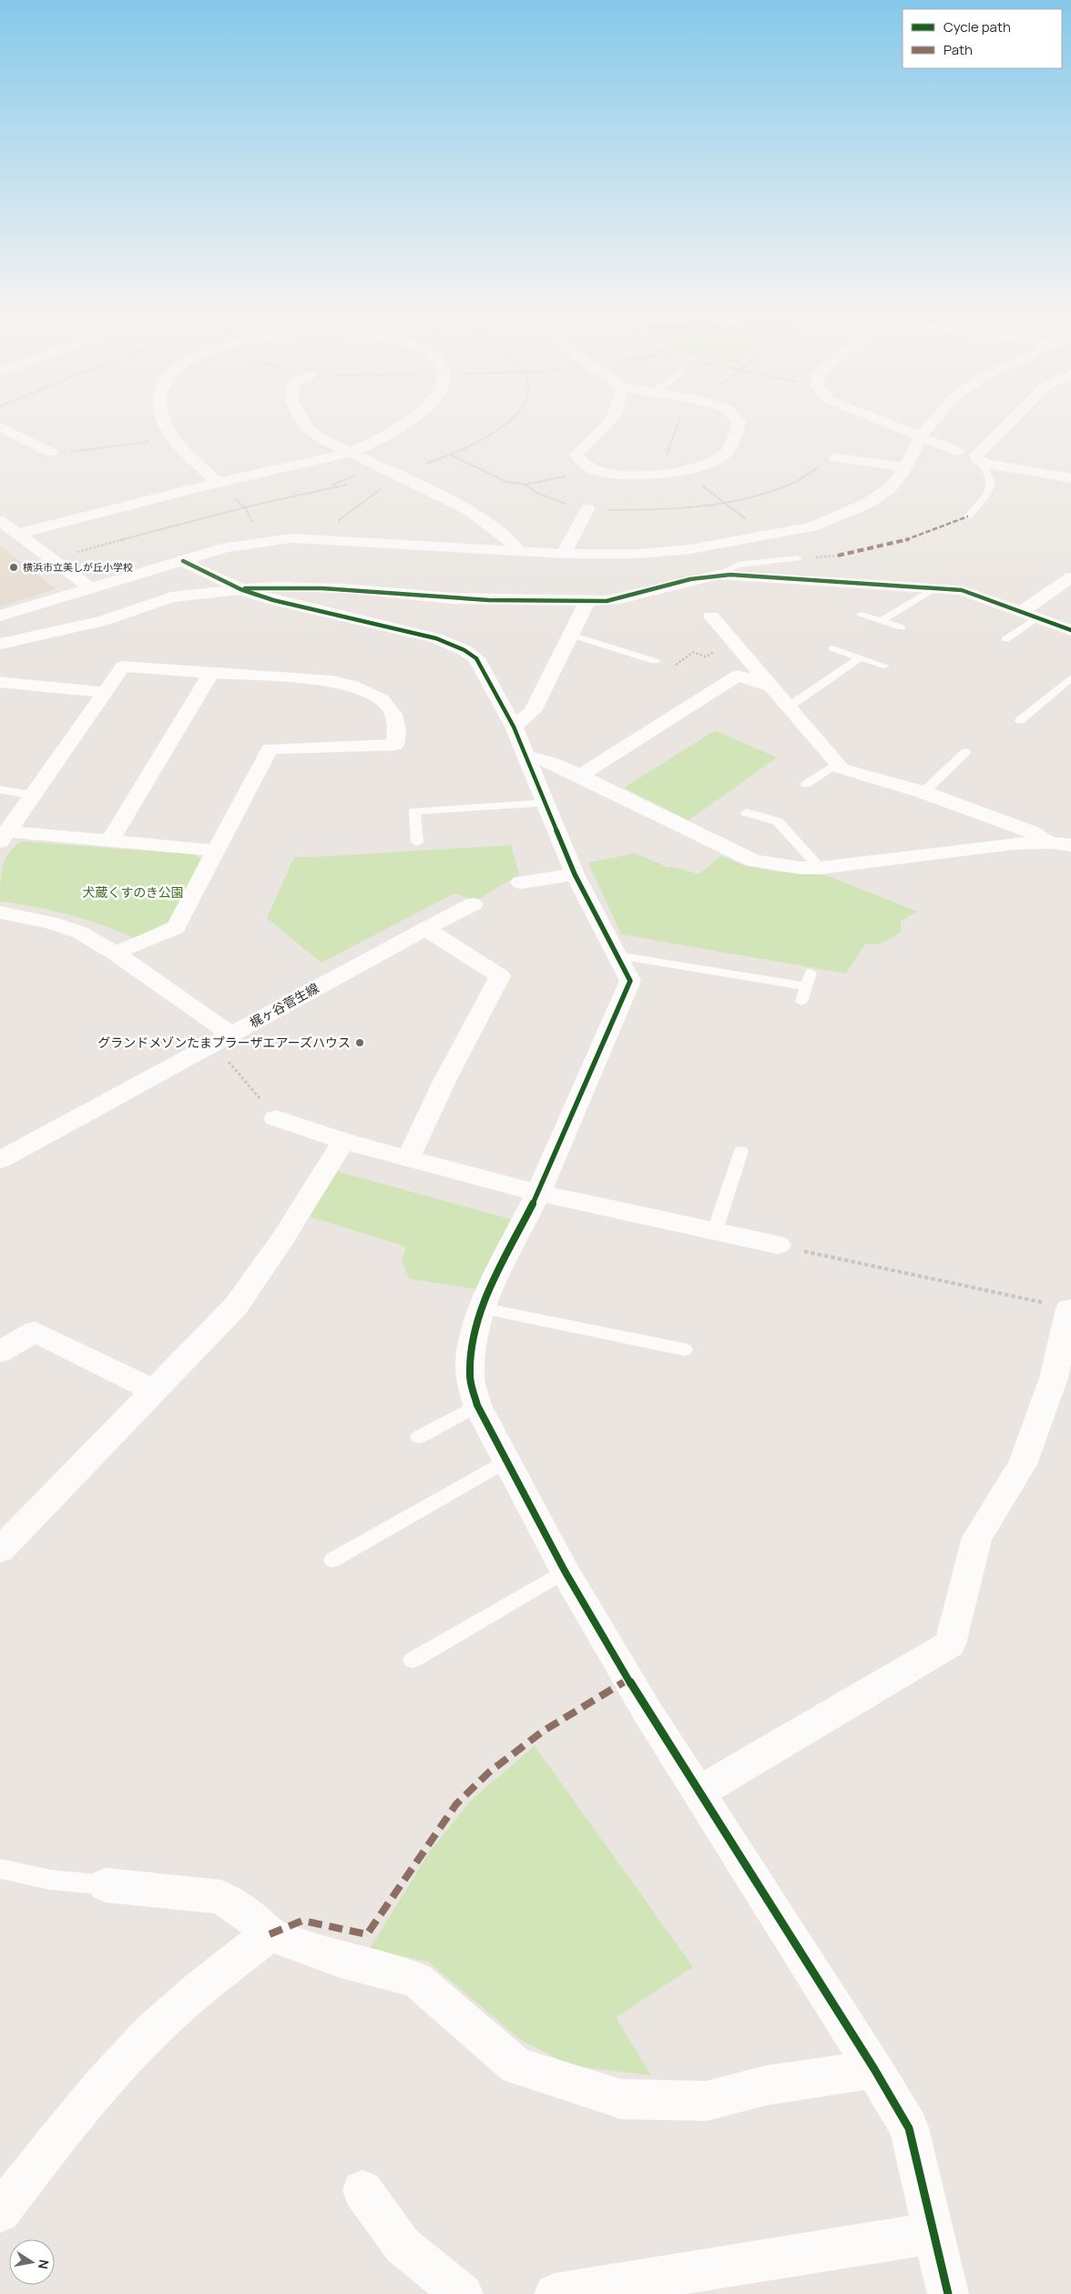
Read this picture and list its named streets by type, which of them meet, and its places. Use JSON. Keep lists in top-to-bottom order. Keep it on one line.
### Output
{"streets":{"street":["梶ヶ谷菅生線"]},"parks":["犬蔵くすのき公園"],"places":["横浜市立美しが丘小学校","グランドメゾンたまプラーザエアーズハウス"],"legend":["Cycle path","Path"],"north":"right"}
